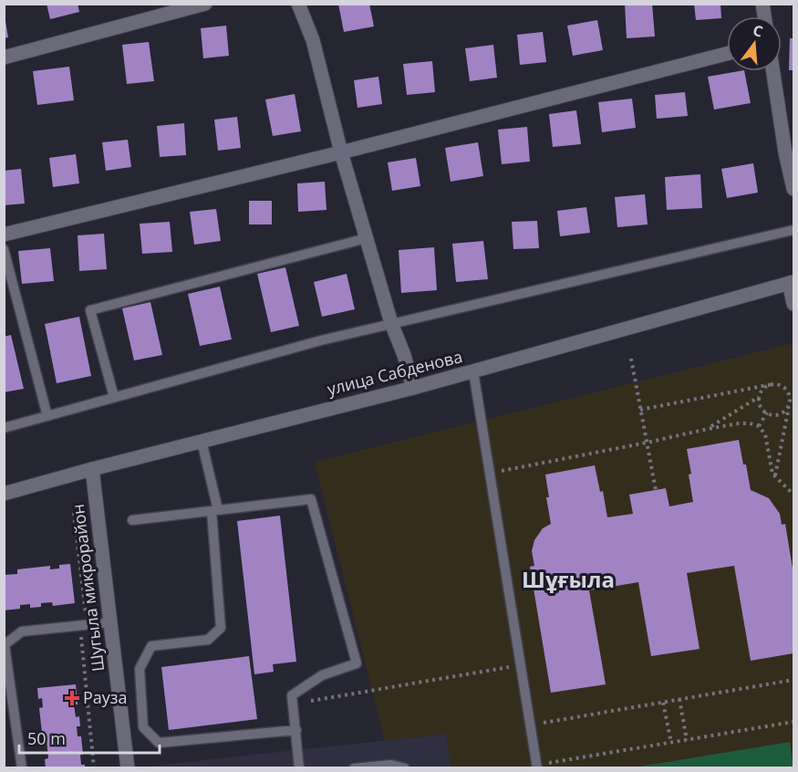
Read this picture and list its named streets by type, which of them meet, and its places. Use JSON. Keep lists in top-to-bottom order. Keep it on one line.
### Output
{"streets":{"street":["улица Сабденова","Шугыла микрорайон"]},"crossings":[["улица Сабденова","Шугыла микрорайон"]],"districts":["Шұғыла"],"places":{"health":["Рауза"]},"scale_bar":"50 m","north":"top"}
